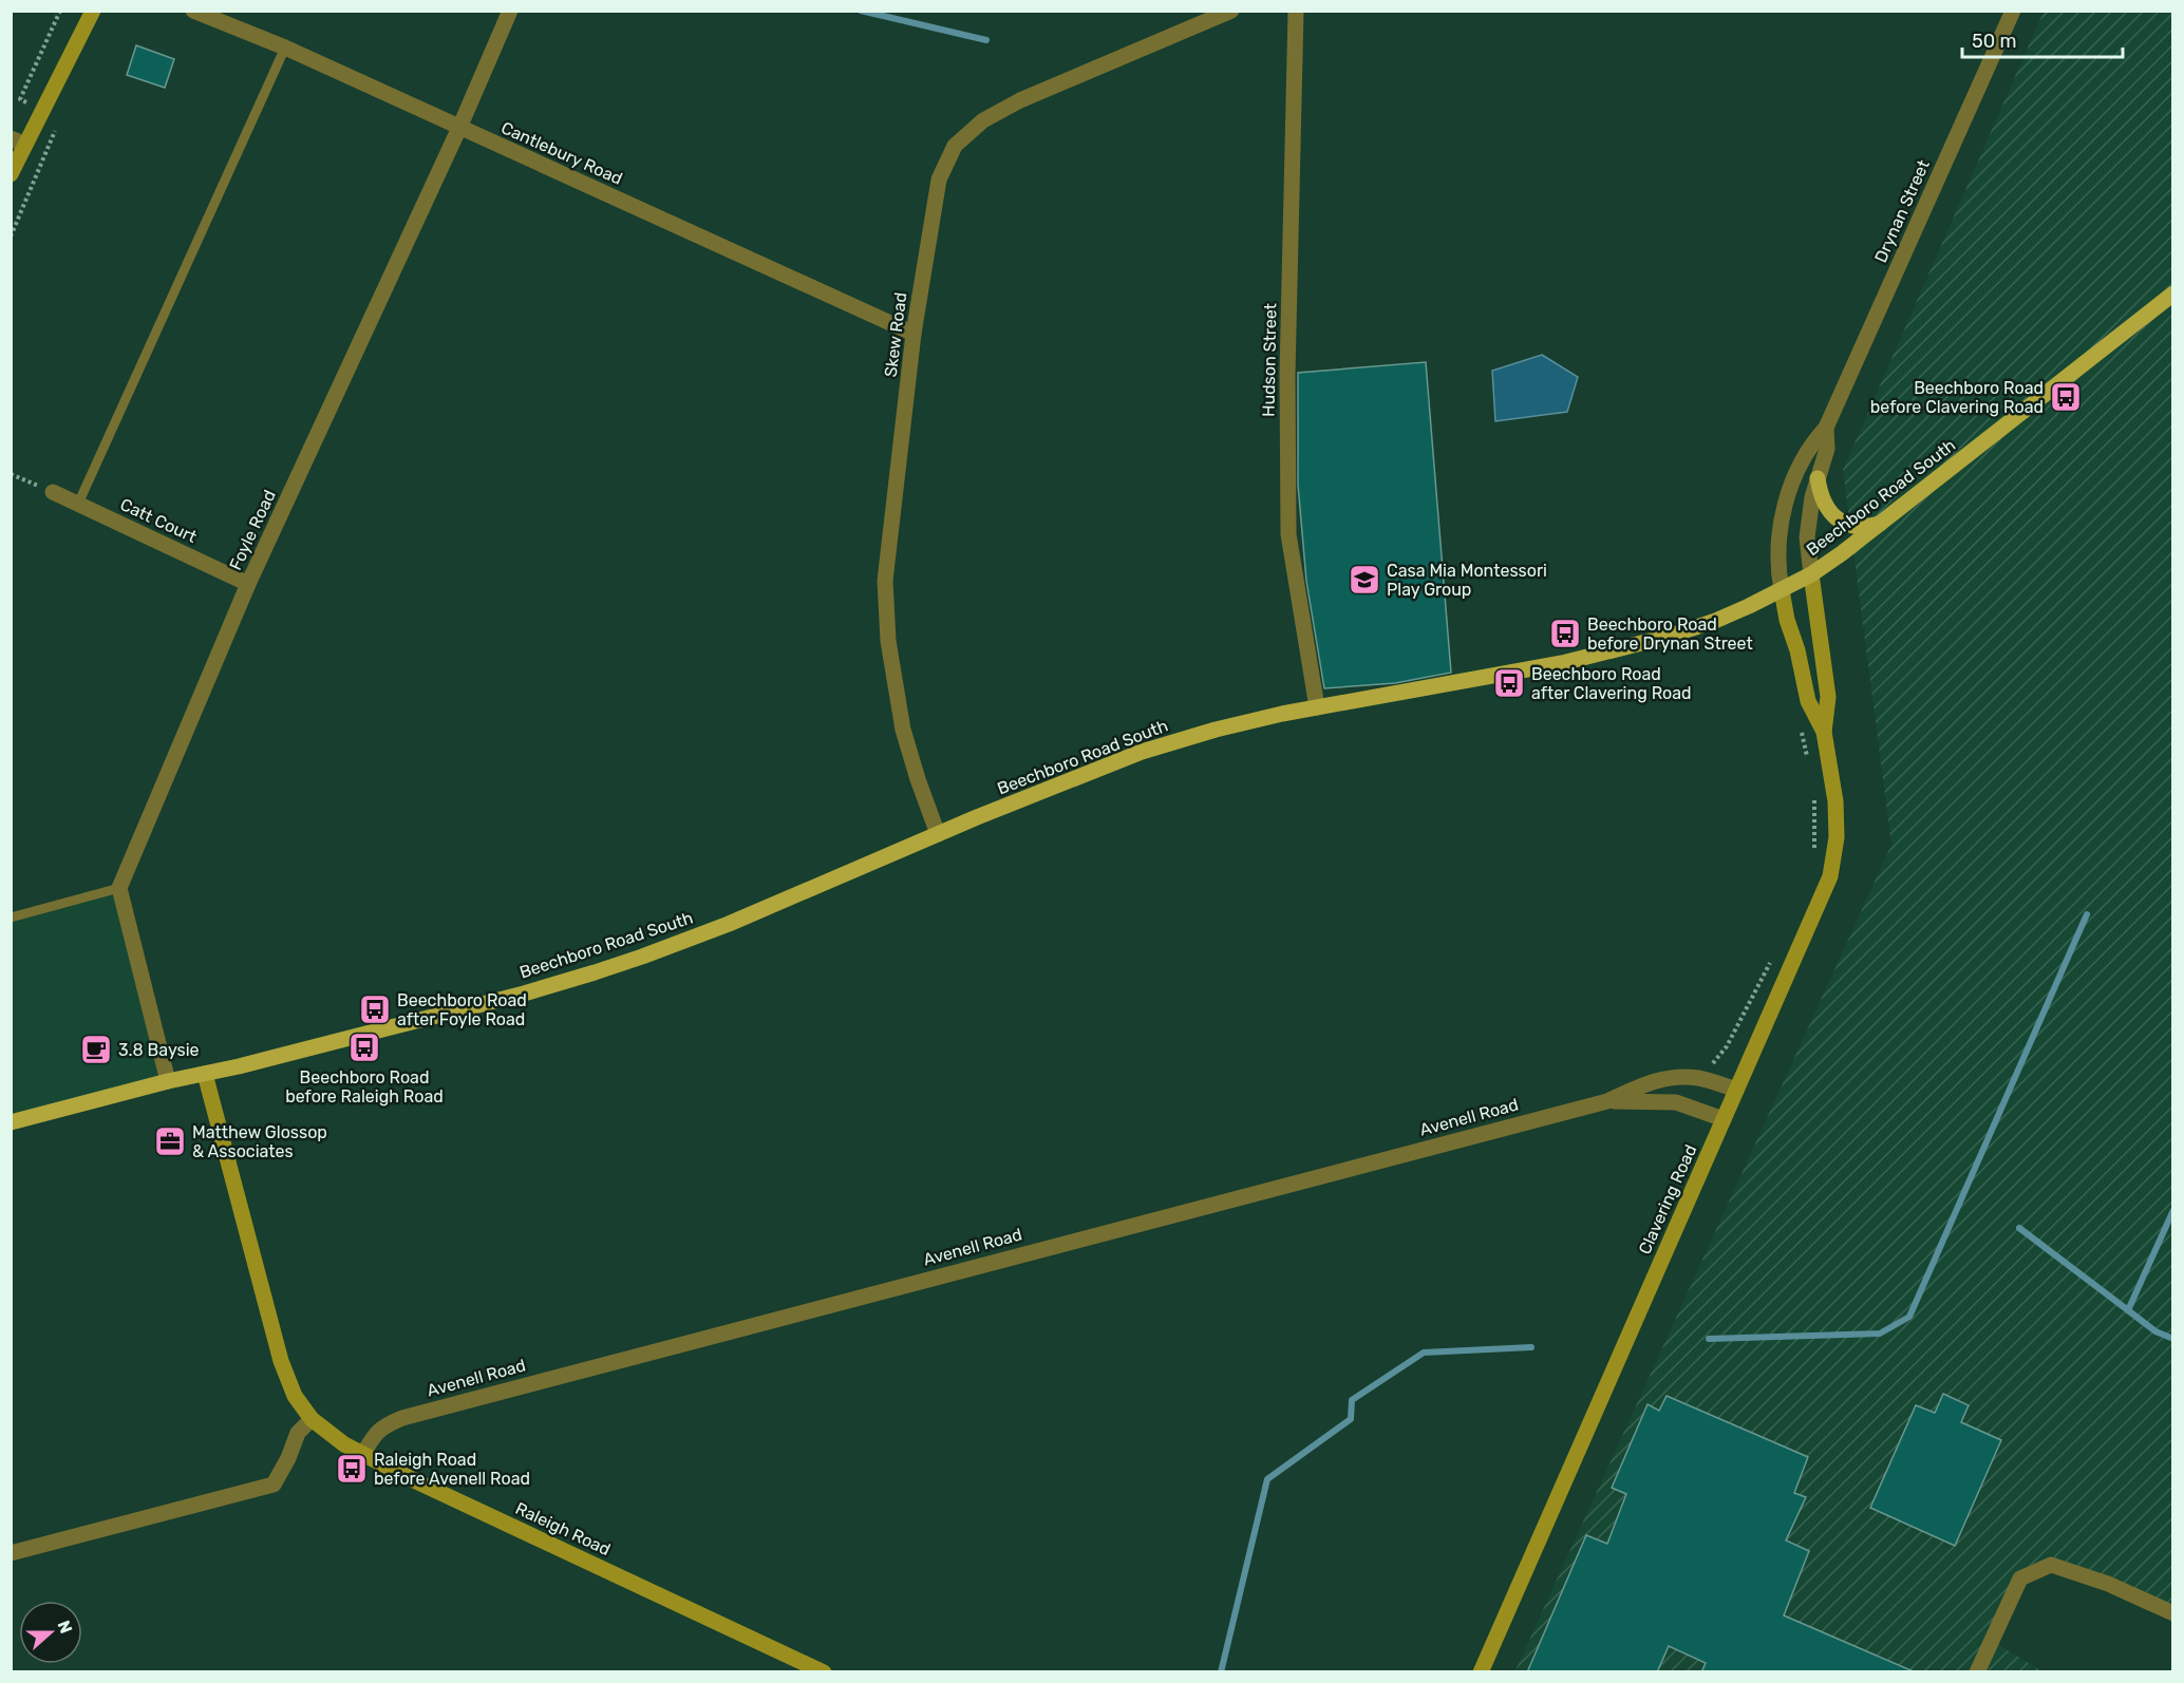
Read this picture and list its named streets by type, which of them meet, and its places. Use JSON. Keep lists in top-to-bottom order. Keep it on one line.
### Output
{"streets":{"main road":["Beechboro Road South"],"street":["Cantlebury Road","Drynan Street","Skew Road","Hudson Street","Catt Court","Foyle Road","Avenell Road","Clavering Road","Raleigh Road"]},"crossings":[["Cantlebury Road","Skew Road"],["Cantlebury Road","Foyle Road"],["Drynan Street","Beechboro Road South"],["Drynan Street","Clavering Road"],["Skew Road","Beechboro Road South"],["Hudson Street","Beechboro Road South"],["Beechboro Road South","Clavering Road"],["Beechboro Road South","Raleigh Road"],["Catt Court","Foyle Road"],["Avenell Road","Clavering Road"],["Avenell Road","Raleigh Road"]],"places":{"bus stop":["Beechboro Road before Clavering Road","Beechboro Road before Drynan Street","Beechboro Road after Clavering Road","Beechboro Road after Foyle Road","Beechboro Road before Raleigh Road","Raleigh Road before Avenell Road"],"school or university":["Casa Mia Montessori Play Group"],"cafe":["3.8 Baysie"],"office":["Matthew Glossop & Associates"]},"scale_bar":"50 m","north":"right"}
